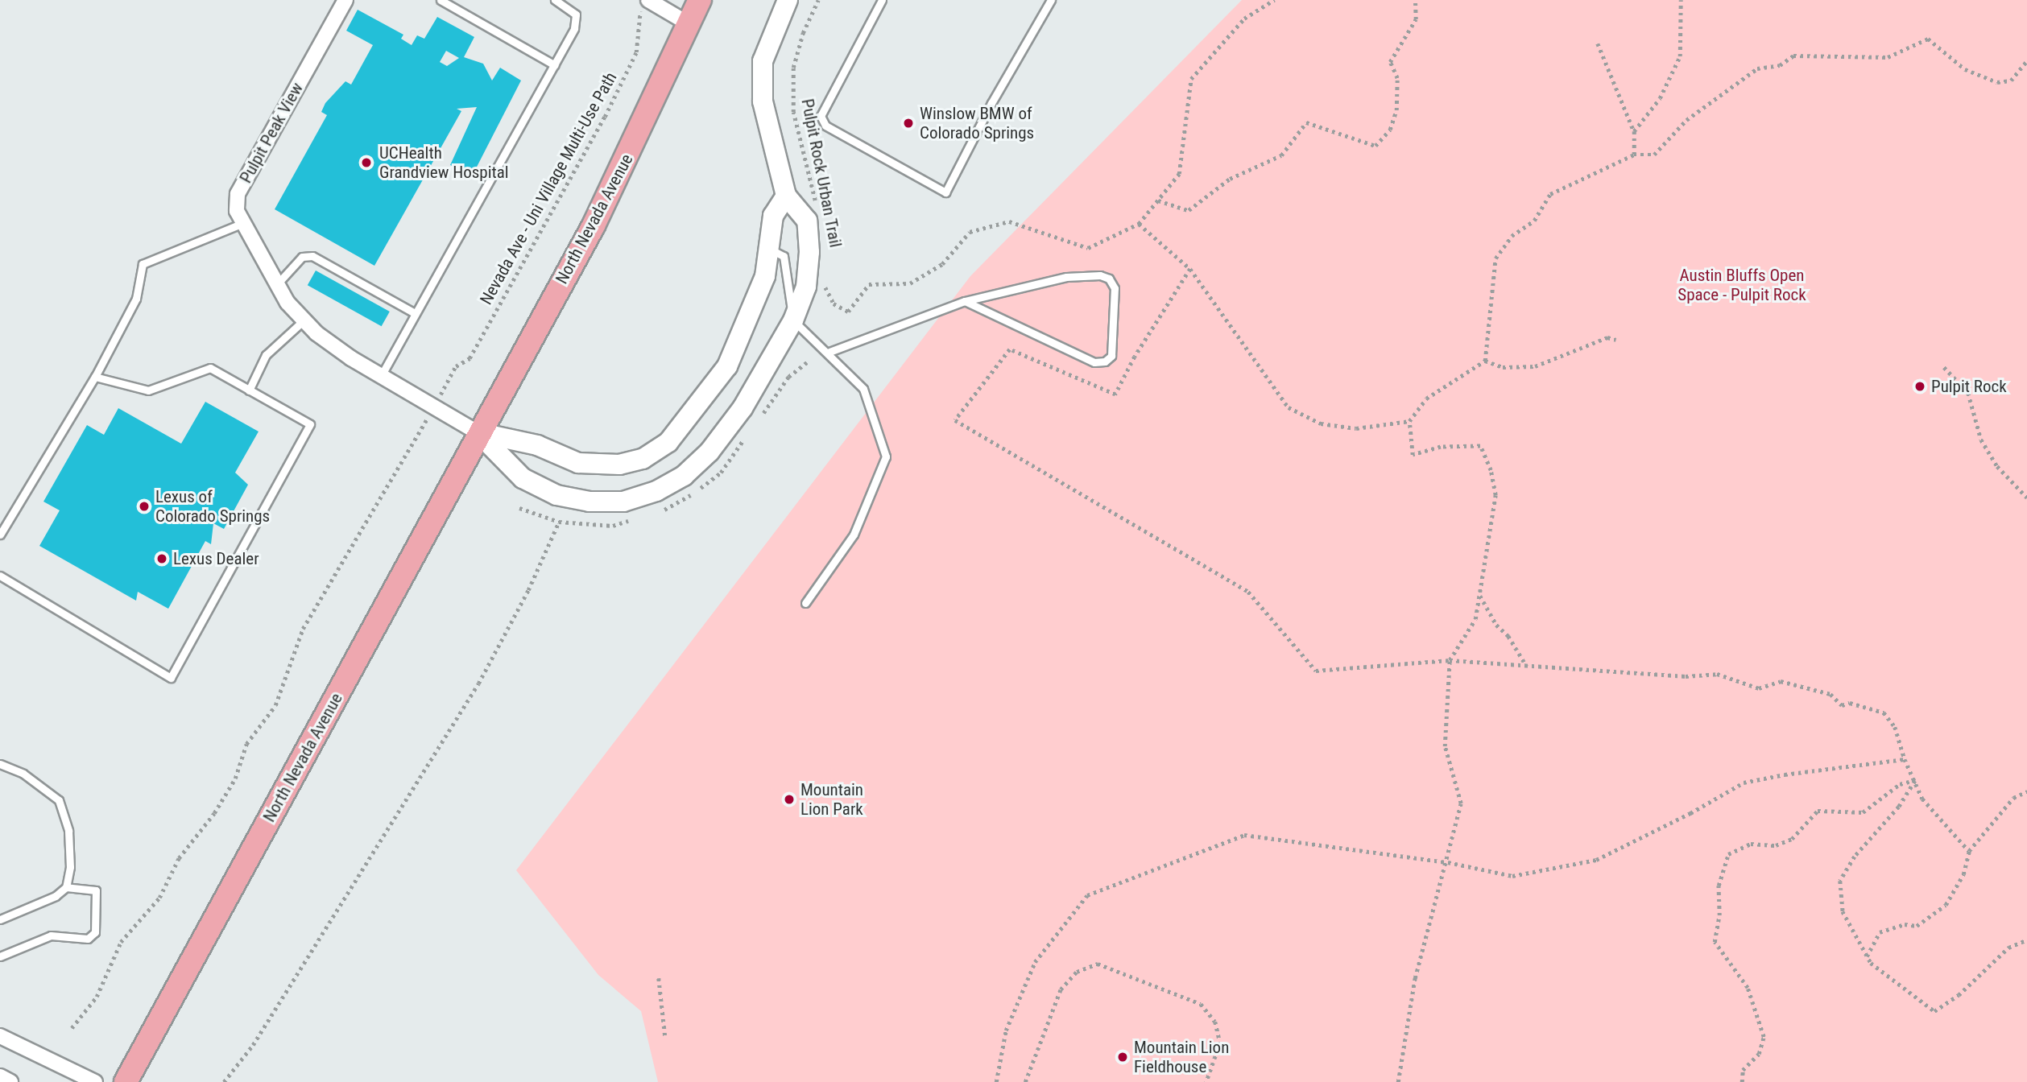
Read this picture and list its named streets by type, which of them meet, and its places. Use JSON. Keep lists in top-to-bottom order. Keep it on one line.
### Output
{"streets":{"main road":["North Nevada Avenue"],"street":["Pulpit Peak View"],"path":["Pulpit Rock Urban Trail","Nevada Ave - Uni Village Multi-Use Path"]},"crossings":[["Pulpit Peak View","North Nevada Avenue"]],"parks":["Austin Bluffs Open Space - Pulpit Rock"],"places":["Winslow BMW of Colorado Springs","UCHealth Grandview Hospital","Pulpit Rock","Lexus of Colorado Springs","Lexus Dealer","Mountain Lion Park","Mountain Lion Fieldhouse"]}
